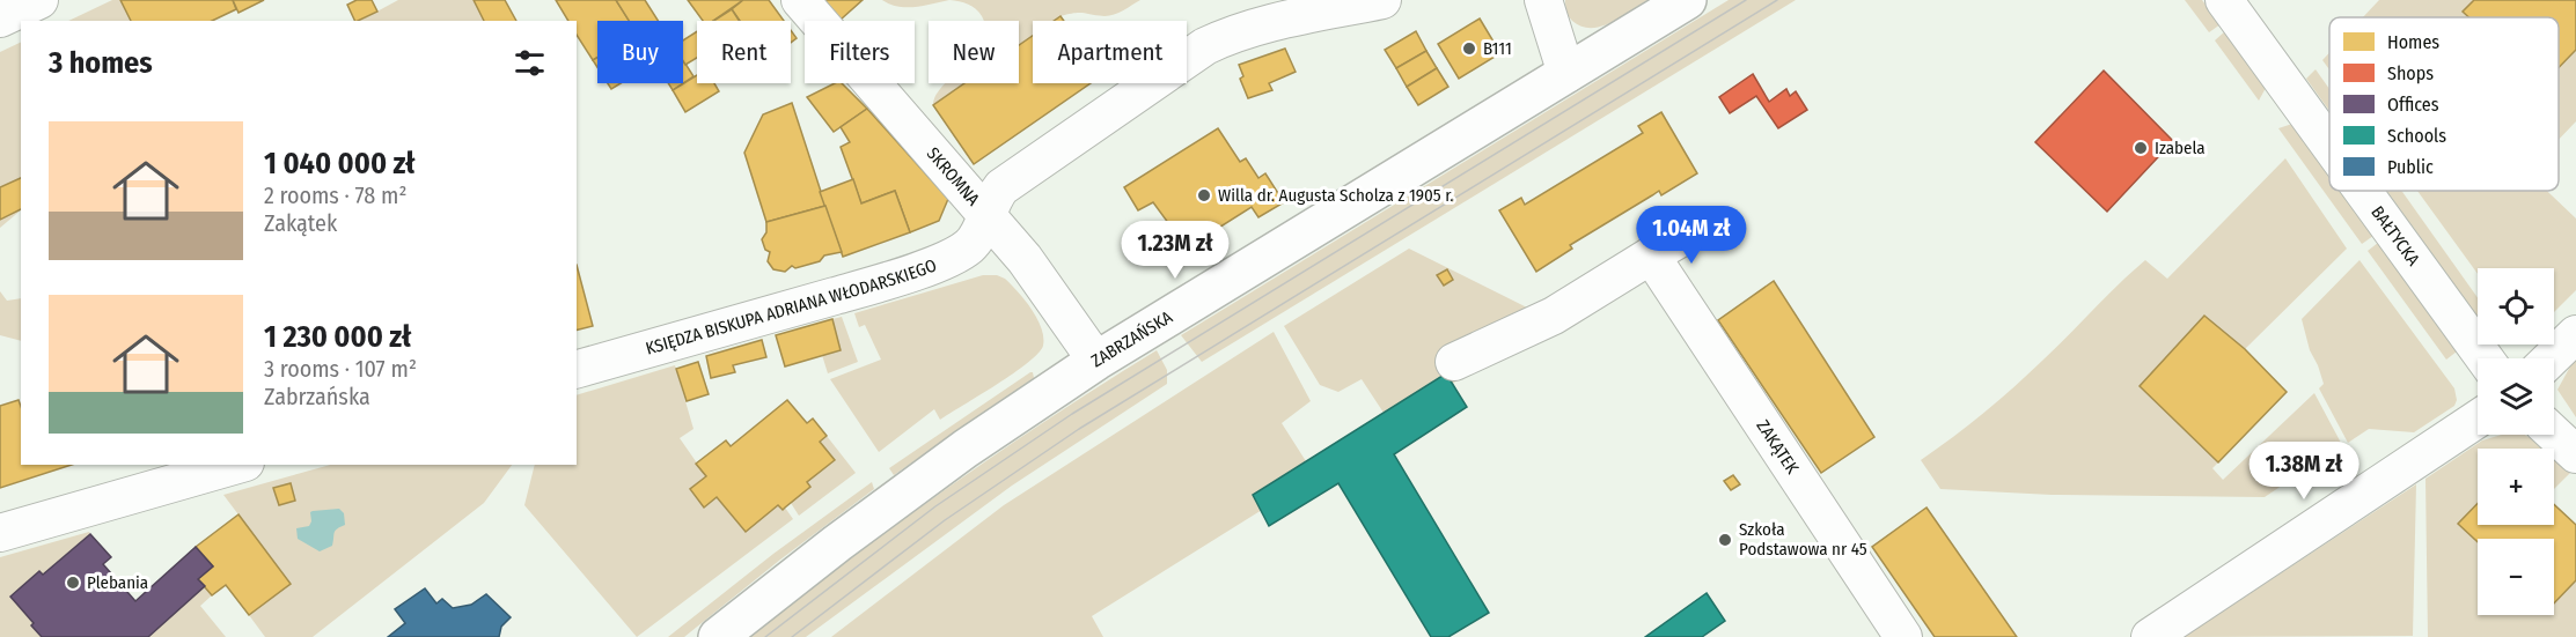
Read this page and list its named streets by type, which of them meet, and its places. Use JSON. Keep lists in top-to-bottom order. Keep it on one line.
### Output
{"streets":{"street":["SKROMNA","BAŁTYCKA","KSIĘDZA BISKUPA ADRIANA WŁODARSKIEGO","ZABRZAŃSKA","ZAKĄTEK"]},"crossings":[["SKROMNA","KSIĘDZA BISKUPA ADRIANA WŁODARSKIEGO"],["SKROMNA","ZABRZAŃSKA"]],"places":["B111","Izabela","Willa dr. Augusta Scholza z 1905 r.","Szkoła Podstawowa nr 45","Plebania"],"legend":["Homes","Shops","Offices","Schools","Public"],"page":{"chip":["Buy","Rent","Filters","New","Apartment"],"heading":"3 homes","list":[{"name":"1 040 000 zł","note":"2 rooms · 78 m² · Zakątek"},{"name":"1 230 000 zł","note":"3 rooms · 107 m² · Zabrzańska"}],"price":["1.04M zł","1.23M zł","1.38M zł"],"map_buttons":["+","−"]}}
